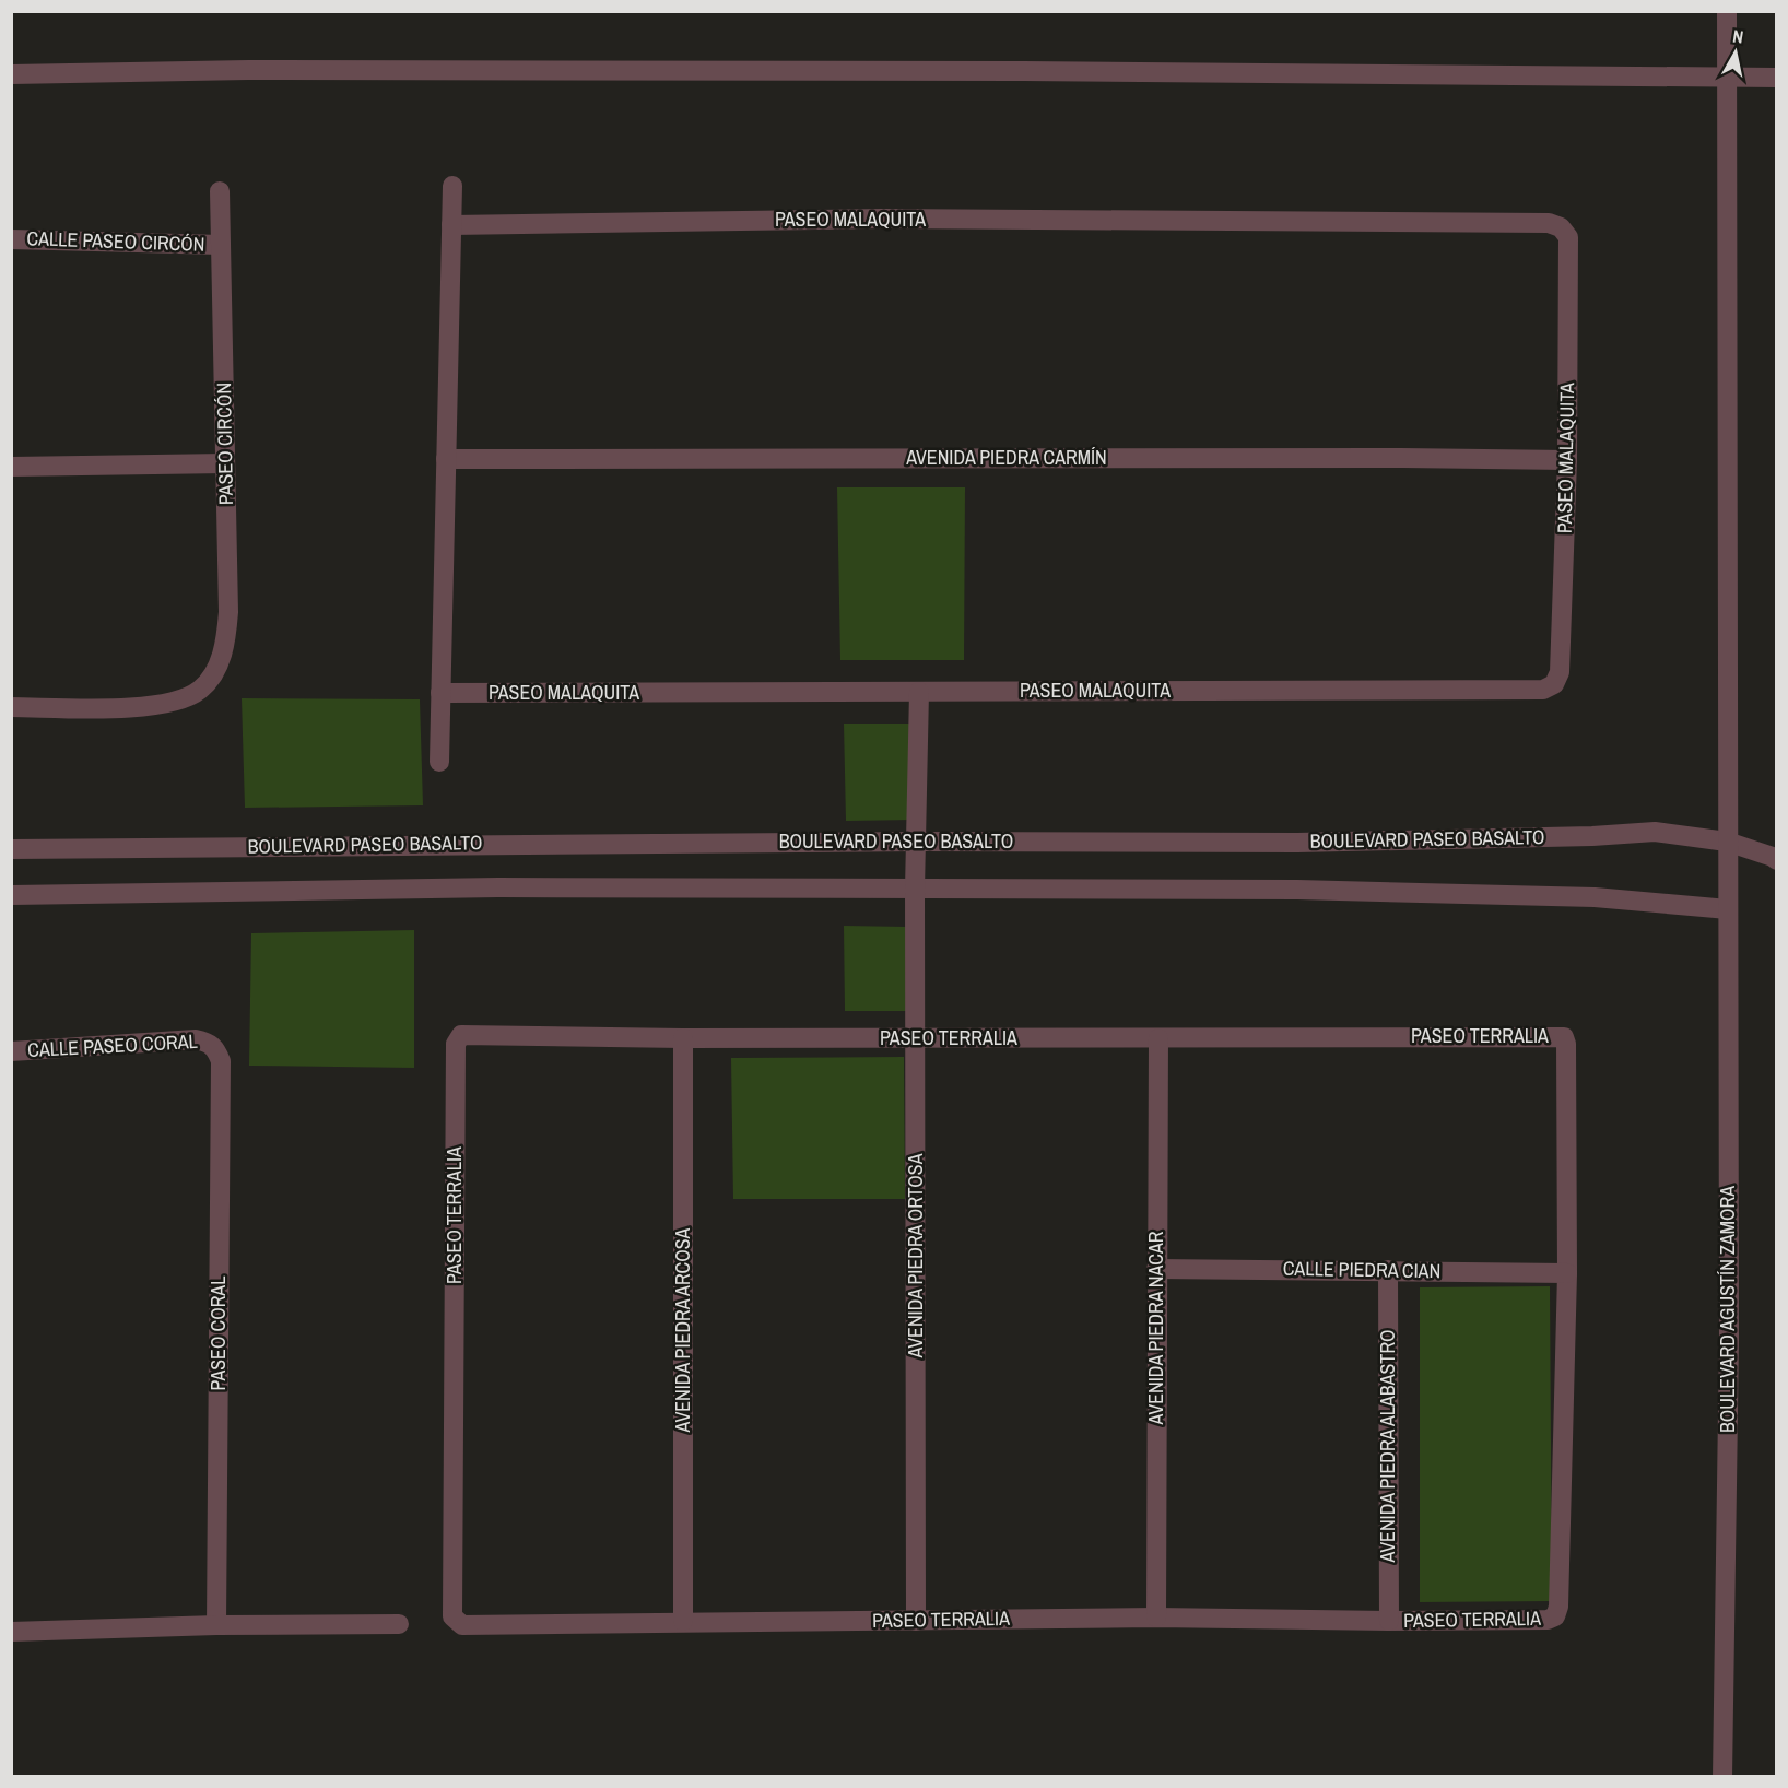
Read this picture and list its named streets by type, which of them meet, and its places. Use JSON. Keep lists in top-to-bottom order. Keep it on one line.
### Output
{"streets":{"street":["PASEO MALAQUITA","CALLE PASEO CIRCÓN","PASEO CIRCÓN","AVENIDA PIEDRA CARMÍN","BOULEVARD PASEO BASALTO","PASEO TERRALIA","CALLE PASEO CORAL","AVENIDA PIEDRA ORTOSA","CALLE PIEDRA CIAN","BOULEVARD AGUSTÍN ZAMORA","AVENIDA PIEDRA NACAR","AVENIDA PIEDRA ARCOSA","PASEO CORAL","AVENIDA PIEDRA ALABASTRO"]},"crossings":[["PASEO MALAQUITA","AVENIDA PIEDRA CARMÍN"],["PASEO MALAQUITA","AVENIDA PIEDRA ORTOSA"],["CALLE PASEO CIRCÓN","PASEO CIRCÓN"],["BOULEVARD PASEO BASALTO","AVENIDA PIEDRA ORTOSA"],["BOULEVARD PASEO BASALTO","BOULEVARD AGUSTÍN ZAMORA"],["PASEO TERRALIA","AVENIDA PIEDRA ORTOSA"],["PASEO TERRALIA","CALLE PIEDRA CIAN"],["PASEO TERRALIA","AVENIDA PIEDRA NACAR"],["PASEO TERRALIA","AVENIDA PIEDRA ARCOSA"],["PASEO TERRALIA","AVENIDA PIEDRA ALABASTRO"],["CALLE PASEO CORAL","PASEO CORAL"],["CALLE PIEDRA CIAN","AVENIDA PIEDRA NACAR"],["CALLE PIEDRA CIAN","AVENIDA PIEDRA ALABASTRO"]],"north":"top"}
